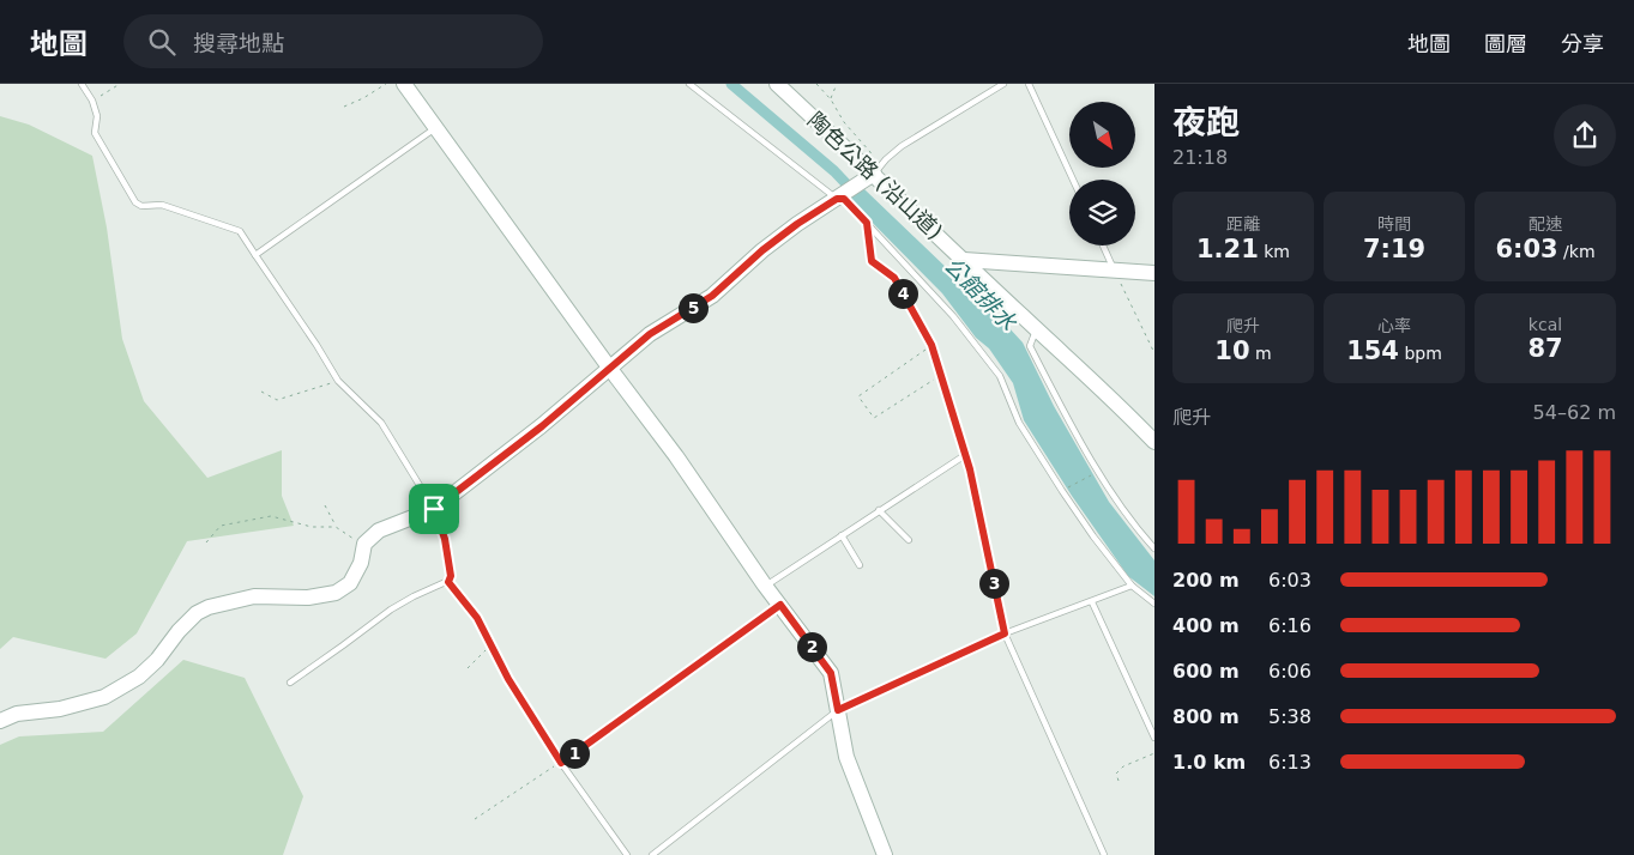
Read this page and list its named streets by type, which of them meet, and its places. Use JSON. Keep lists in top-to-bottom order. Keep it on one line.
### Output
{"streets":{"street":["陶色公路 (沿山道)"]},"water":["公館排水"],"north":"bottom right","page":{"header":"地圖","search":"搜尋地點","nav":["地圖","圖層","分享"],"heading":["夜跑","21:18"],"stats":[["距離","1.21 km"],["時間","7:19"],["配速","6:03 /km"],["爬升","10 m"],["心率","154 bpm"],["kcal","87"]],"pins":["4","5","3","2","1"],"chart":["爬升","54–62 m"],"list":[{"name":"200 m","note":"6:03"},{"name":"400 m","note":"6:16"},{"name":"600 m","note":"6:06"},{"name":"800 m","note":"5:38"},{"name":"1.0 km","note":"6:13"}]}}
